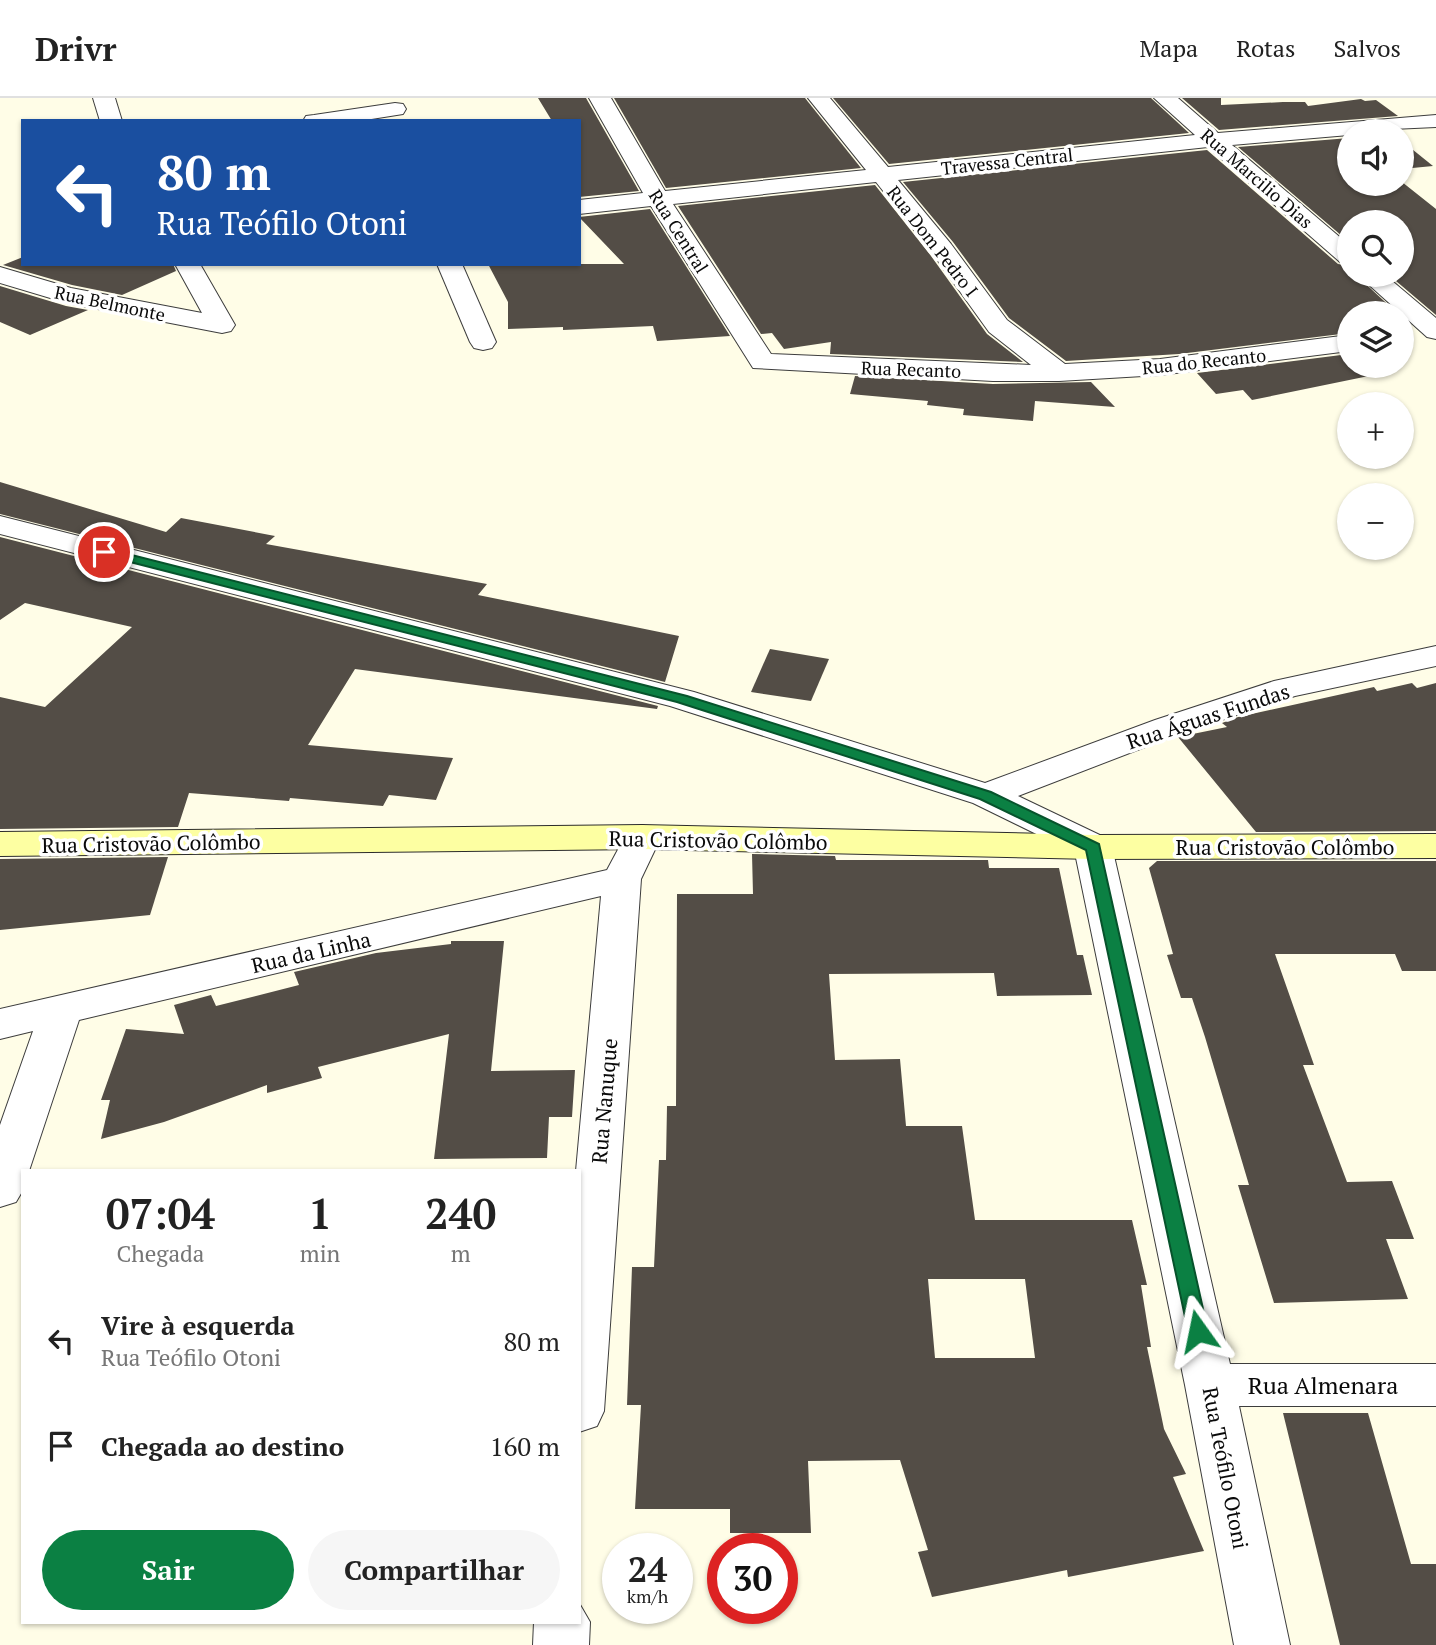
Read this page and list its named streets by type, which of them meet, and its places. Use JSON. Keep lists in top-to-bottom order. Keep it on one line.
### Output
{"streets":{"street":["Travessa Central","Rua Marcilio Dias","Rua Central","Rua Dom Pedro I","Rua Belmonte","Rua do Recanto","Rua Recanto","Rua Águas Fundas","Rua Cristovão Colômbo","Rua da Linha","Rua Nanuque","Rua Almenara","Rua Teófilo Otoni"]},"crossings":[["Travessa Central","Rua Marcilio Dias"],["Travessa Central","Rua Central"],["Travessa Central","Rua Dom Pedro I"],["Rua Central","Rua Recanto"],["Rua Dom Pedro I","Rua do Recanto"],["Rua Dom Pedro I","Rua Recanto"],["Rua do Recanto","Rua Recanto"],["Rua Cristovão Colômbo","Rua Nanuque"],["Rua Cristovão Colômbo","Rua Teófilo Otoni"],["Rua da Linha","Rua Nanuque"],["Rua Almenara","Rua Teófilo Otoni"]],"page":{"header":"Drivr","nav":["Mapa","Rotas","Salvos"],"map_buttons":["+","−"],"turn":["80 m","Rua Teófilo Otoni"],"eta":["07:04","Chegada","1","min","240","m"],"list":[{"name":"Vire à esquerda","note":"Rua Teófilo Otoni","value":"80 m"},{"name":"Chegada ao destino","value":"160 m"}],"buttons":["Sair","Compartilhar"],"speed":"24 km/h","limit":"30"}}
